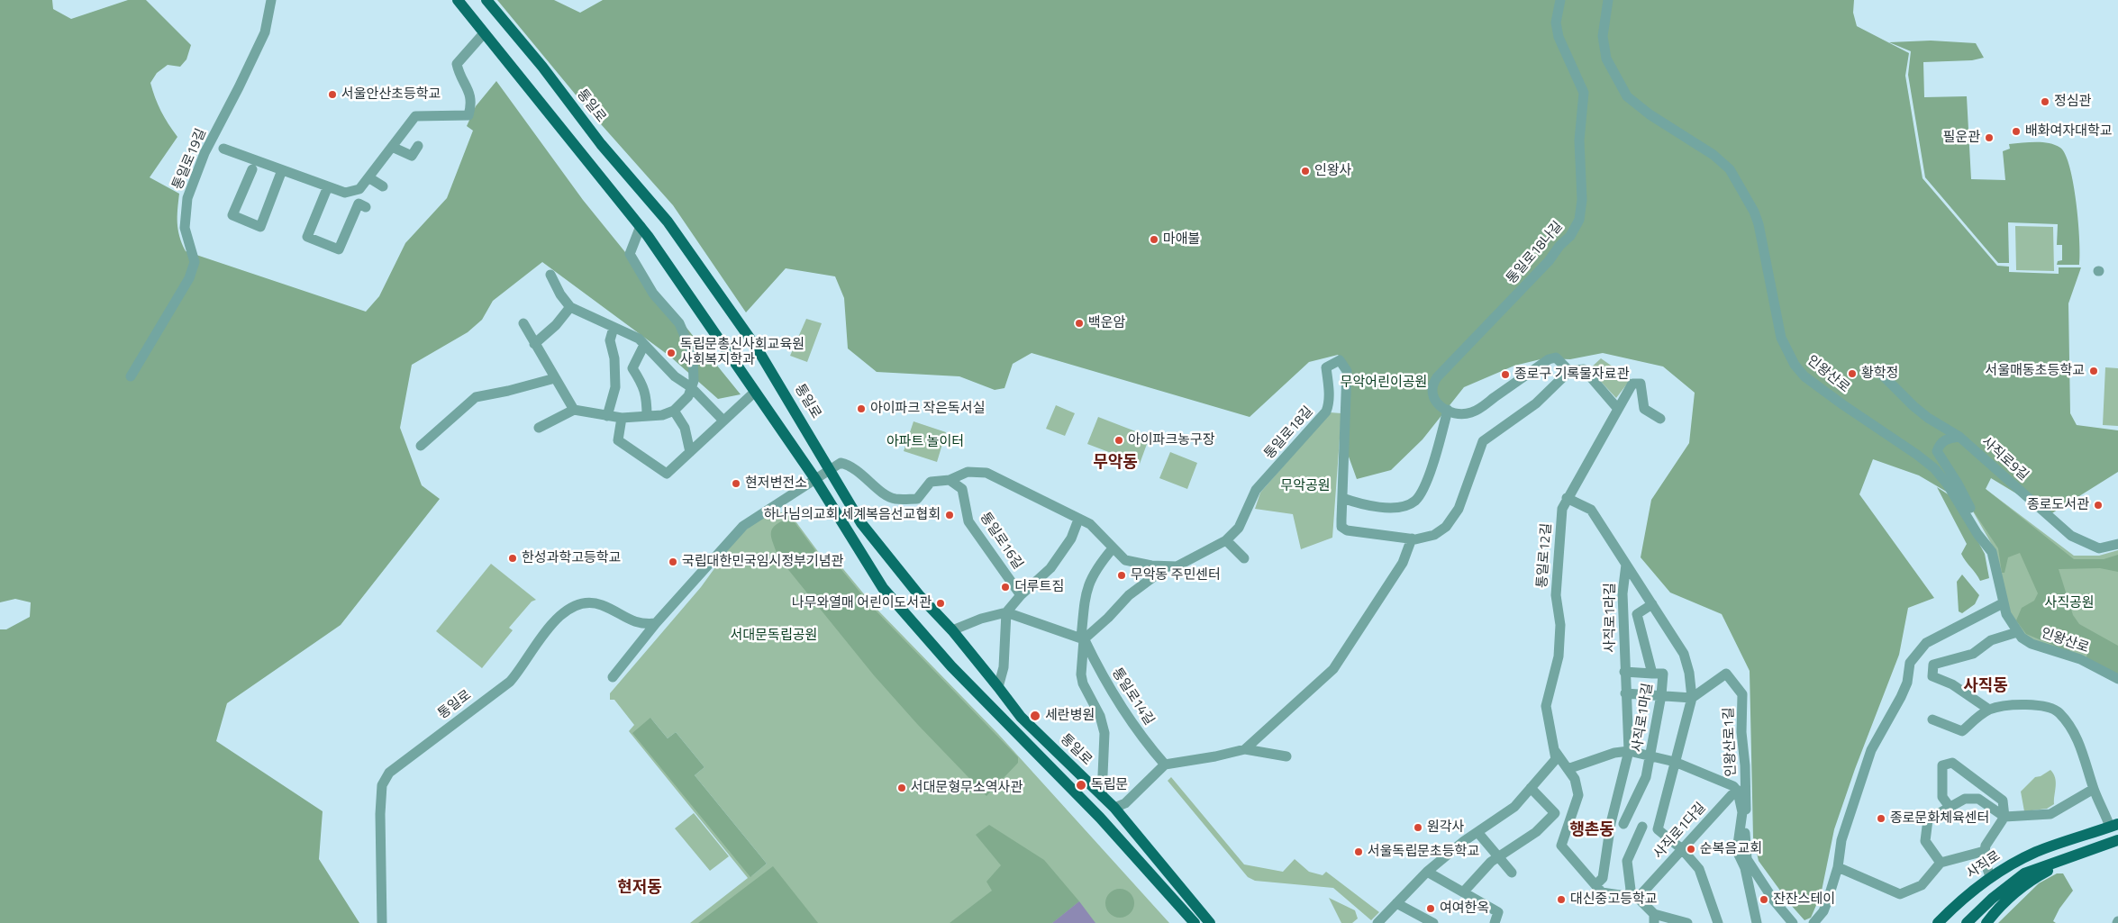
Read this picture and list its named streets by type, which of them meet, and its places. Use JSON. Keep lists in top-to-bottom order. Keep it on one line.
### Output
{"streets":{"main road":["통일로","사직로"],"street":["통일로19길","통일로18나길","인왕산로","통일로18길","사직로9길","통일로16길","통일로12길","사직로1라길","통일로14길","사직로1마길","인왕산로1길","사직로1다길"]},"crossings":[["통일로","통일로18길"],["통일로18길","통일로16길"],["사직로1라길","사직로1마길"],["인왕산로1길","사직로1다길"]],"districts":["무악동","사직동","행촌동","현저동"],"parks":["무악어린이공원","아파트 놀이터","무악공원","사직공원","서대문독립공원"],"places":["서울안산초등학교","정심관","배화여자대학교","필운관","인왕사","마애불","백운암","독립문총신사회교육원 사회복지학과","서울매동초등학교","황학정","종로구 기록물자료관","아이파크 작은독서실","아이파크농구장","현저변전소","종로도서관","하나님의교회 세계복음선교협회","한성과학고등학교","국립대한민국임시정부기념관","무악동 주민센터","더루트짐","나무와열매 어린이도서관","세란병원","독립문","서대문형무소역사관","종로문화체육센터","원각사","순복음교회","서울독립문초등학교","대신중고등학교","잔잔스테이","여여한옥"]}
